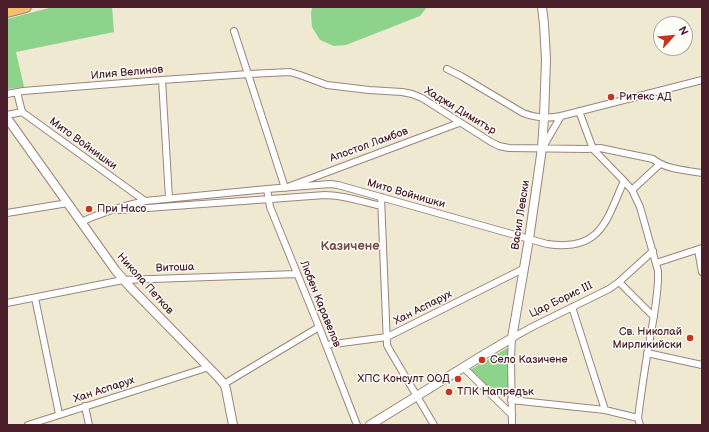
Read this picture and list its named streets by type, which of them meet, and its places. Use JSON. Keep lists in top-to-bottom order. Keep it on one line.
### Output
{"streets":{"street":["Илия Велинов","Хаджи Димитър","Мито Войнишки","Апостол Ламбов","Васил Левски","Витоша","Никола Петков","Цар Борис III","Любен Каравелов","Хан Аспарух"]},"crossings":[["Илия Велинов","Хаджи Димитър"],["Хаджи Димитър","Апостол Ламбов"],["Хаджи Димитър","Васил Левски"],["Мито Войнишки","Апостол Ламбов"],["Мито Войнишки","Васил Левски"],["Мито Войнишки","Никола Петков"],["Мито Войнишки","Любен Каравелов"],["Васил Левски","Цар Борис III"],["Васил Левски","Хан Аспарух"],["Витоша","Никола Петков"],["Витоша","Любен Каравелов"],["Никола Петков","Хан Аспарух"],["Любен Каравелов","Хан Аспарух"]],"districts":["Казичене"],"places":["Ритекс АД","При Насо","Св. Николай Мирликийски","Село Казичене","ХПС Консулт ООД","ТПК Напредък"],"north":"top right"}
